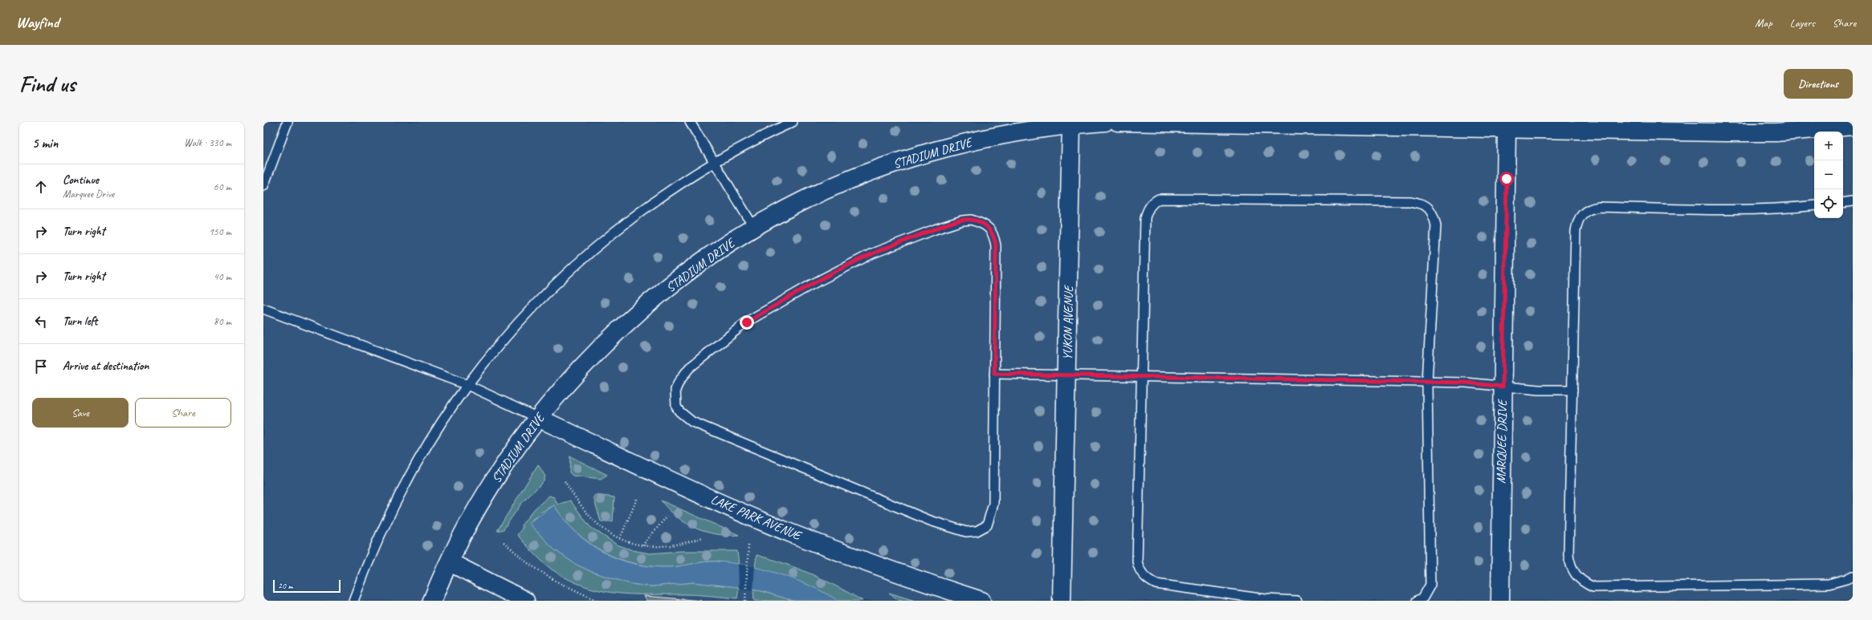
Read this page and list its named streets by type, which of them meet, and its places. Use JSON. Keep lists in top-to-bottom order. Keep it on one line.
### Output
{"streets":{"street":["STADIUM DRIVE","YUKON AVENUE","MARQUEE DRIVE","LAKE PARK AVENUE"]},"crossings":[["STADIUM DRIVE","YUKON AVENUE"],["STADIUM DRIVE","LAKE PARK AVENUE"]],"scale_bar":"20 m","page":{"header":"Wayfind","nav":["Map","Layers","Share"],"buttons":["Directions",["Save","Share"]],"title":"Find us","heading":["5 min","Walk · 330 m"],"map_buttons":["+","−"],"list":[["Continue","Marquee Drive","60 m"],["Turn right","150 m"],["Turn right","40 m"],["Turn left","80 m"],"Arrive at destination"],"scale":"20 m"}}
